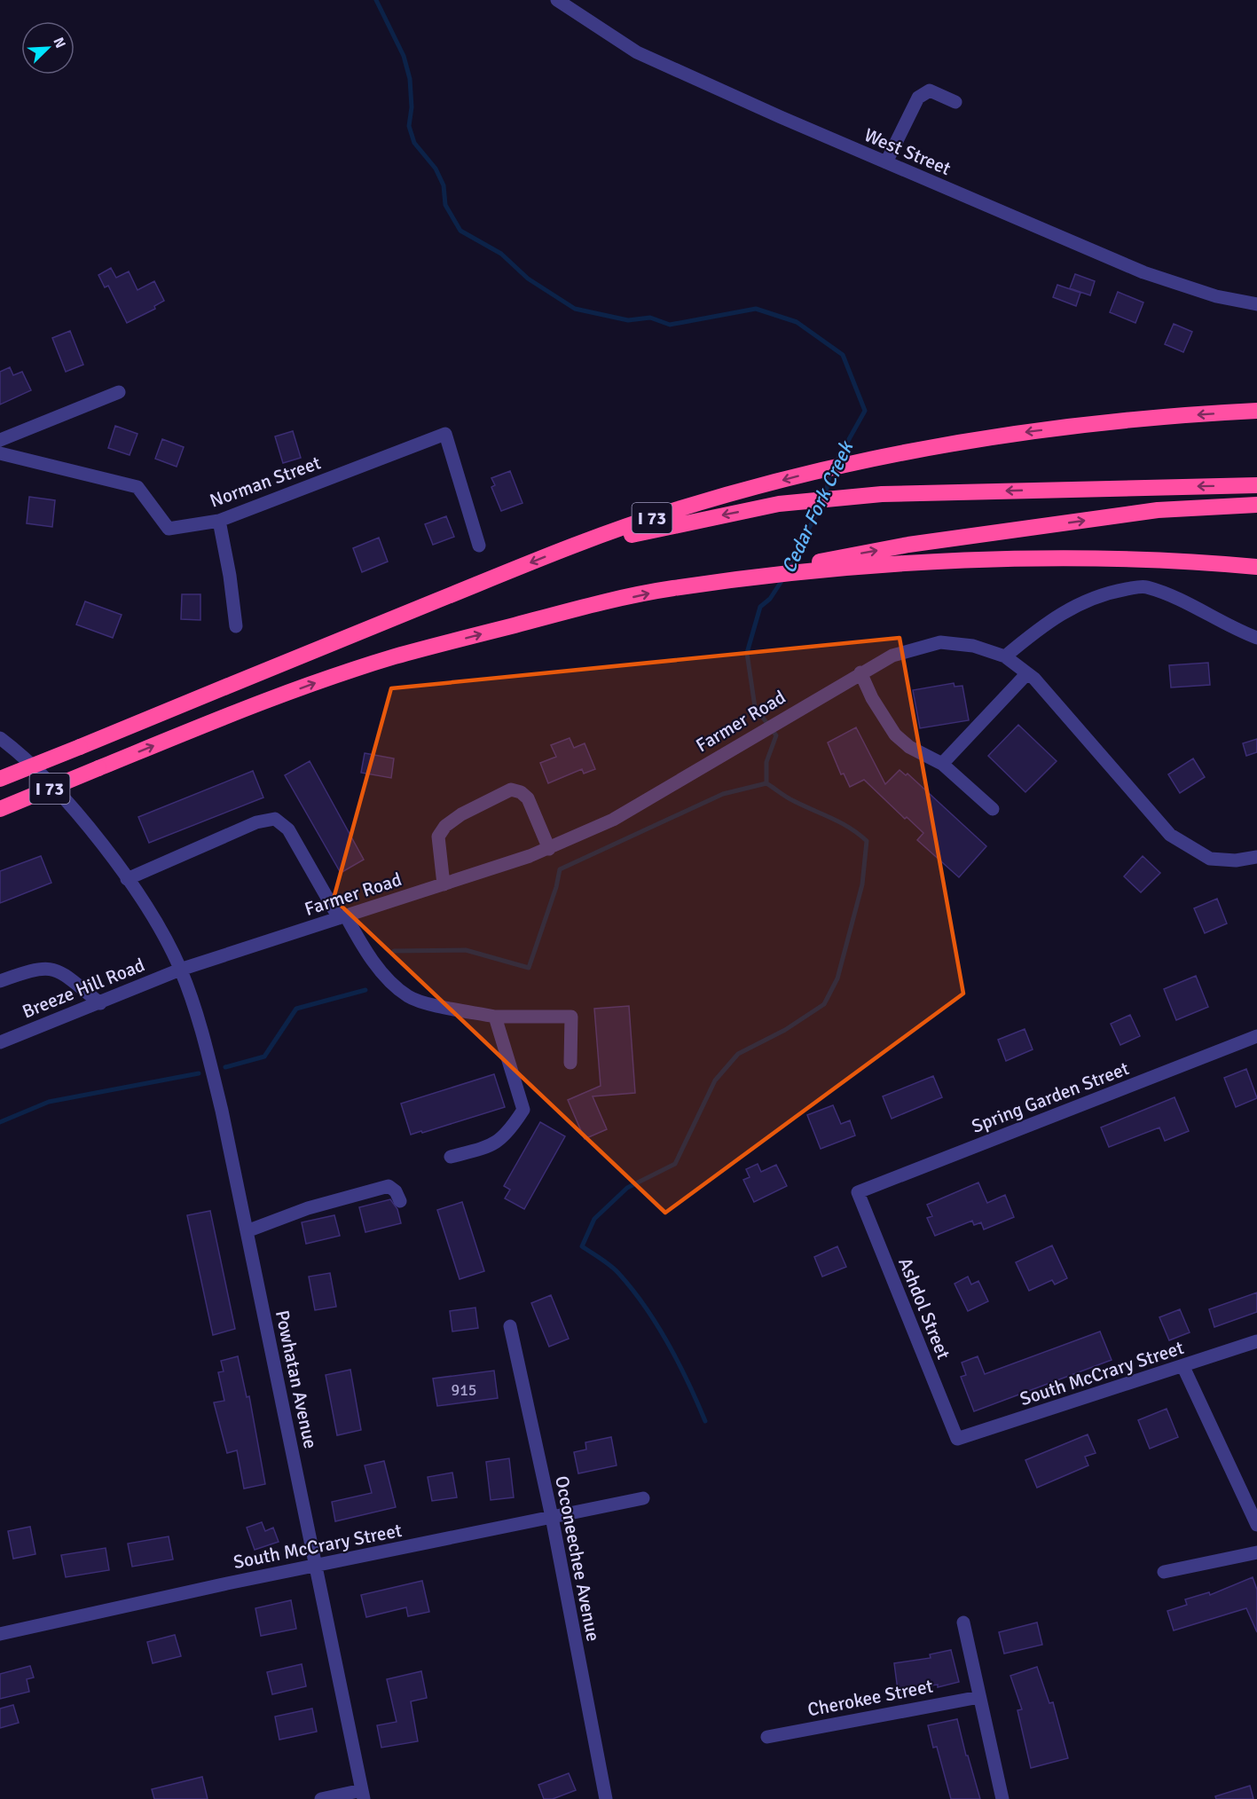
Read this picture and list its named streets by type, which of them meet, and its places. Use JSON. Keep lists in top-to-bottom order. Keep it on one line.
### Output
{"streets":{"highway":["I 73"],"street":["West Street","Norman Street","Farmer Road","Breeze Hill Road","Spring Garden Street","Ashdol Street","South McCrary Street","Powhatan Avenue","Occoneechee Avenue","Cherokee Street"]},"crossings":[["Farmer Road","Breeze Hill Road"],["Farmer Road","Powhatan Avenue"],["Breeze Hill Road","Powhatan Avenue"],["Spring Garden Street","Ashdol Street"],["Ashdol Street","South McCrary Street"],["South McCrary Street","Powhatan Avenue"],["South McCrary Street","Occoneechee Avenue"]],"water":["Cedar Fork Creek"],"house_numbers":["915"],"north":"top right"}
